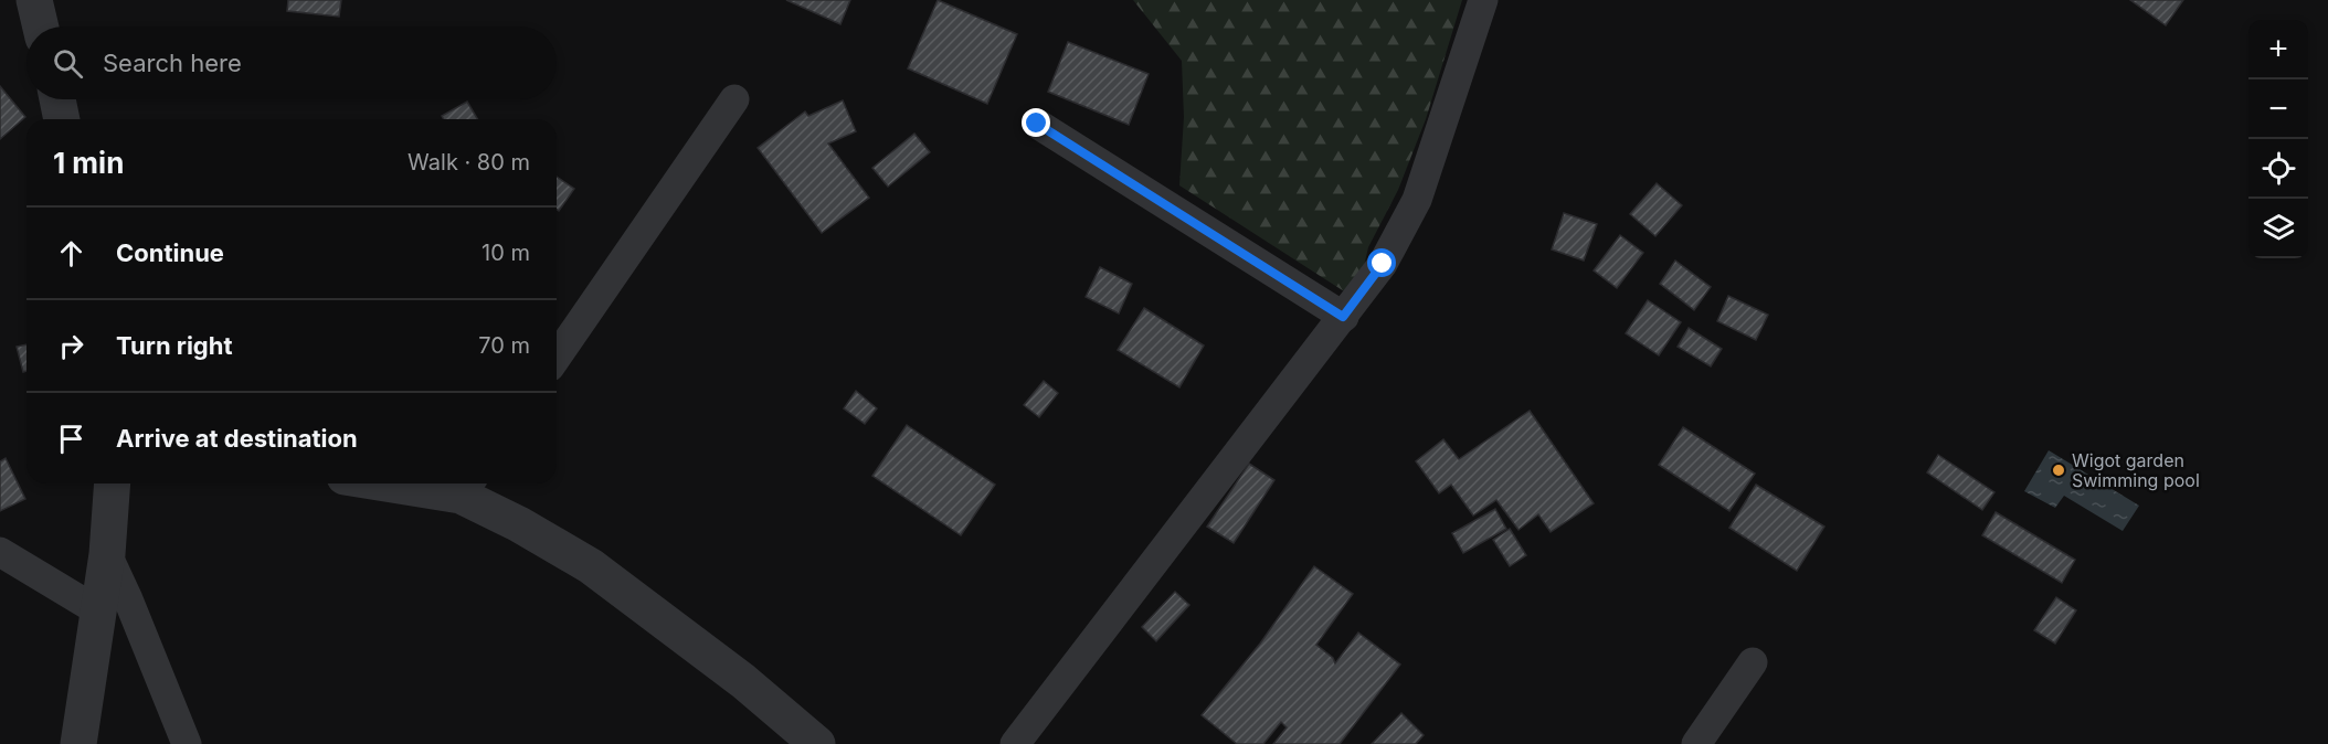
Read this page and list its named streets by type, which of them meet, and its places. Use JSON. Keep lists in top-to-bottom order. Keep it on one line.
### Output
{"places":["Wigot garden Swimming pool"],"page":{"map_buttons":["+","−"],"search":"Search here","heading":["1 min","Walk · 80 m"],"list":[["Continue","10 m"],["Turn right","70 m"],"Arrive at destination"]}}
